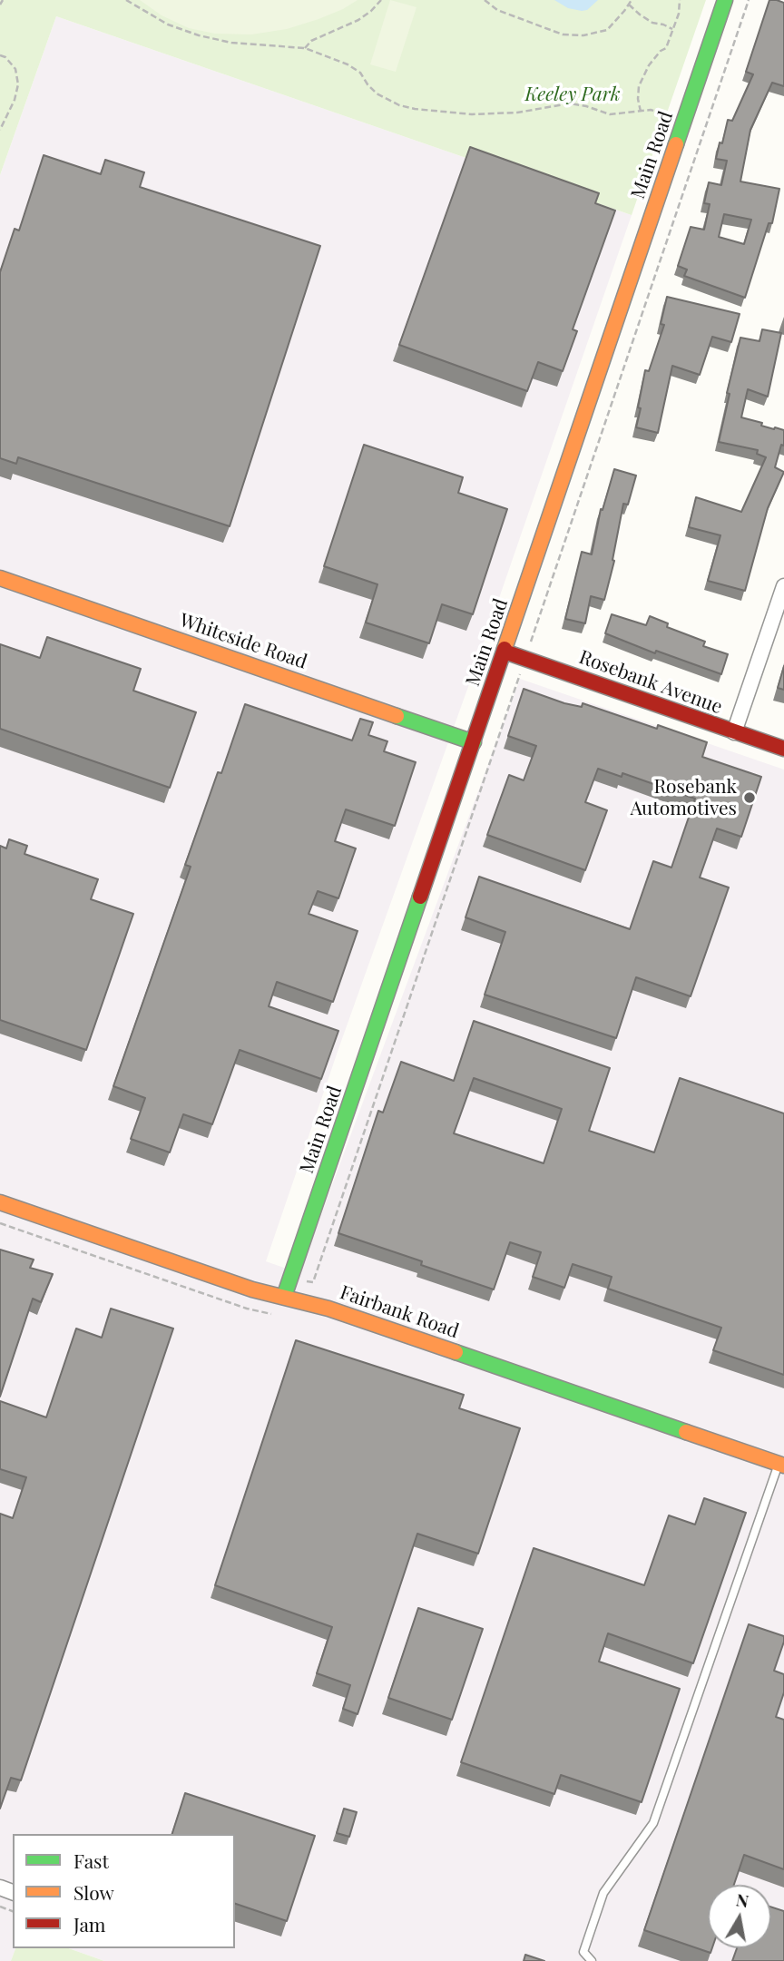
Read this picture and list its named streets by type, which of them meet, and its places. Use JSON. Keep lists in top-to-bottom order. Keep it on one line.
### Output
{"streets":{"main road":["Main Road","Whiteside Road","Rosebank Avenue","Fairbank Road"]},"crossings":[["Main Road","Whiteside Road"],["Main Road","Rosebank Avenue"],["Main Road","Fairbank Road"]],"parks":["Keeley Park"],"places":["Rosebank Automotives"],"legend":["Fast","Slow","Jam"],"north":"top"}
